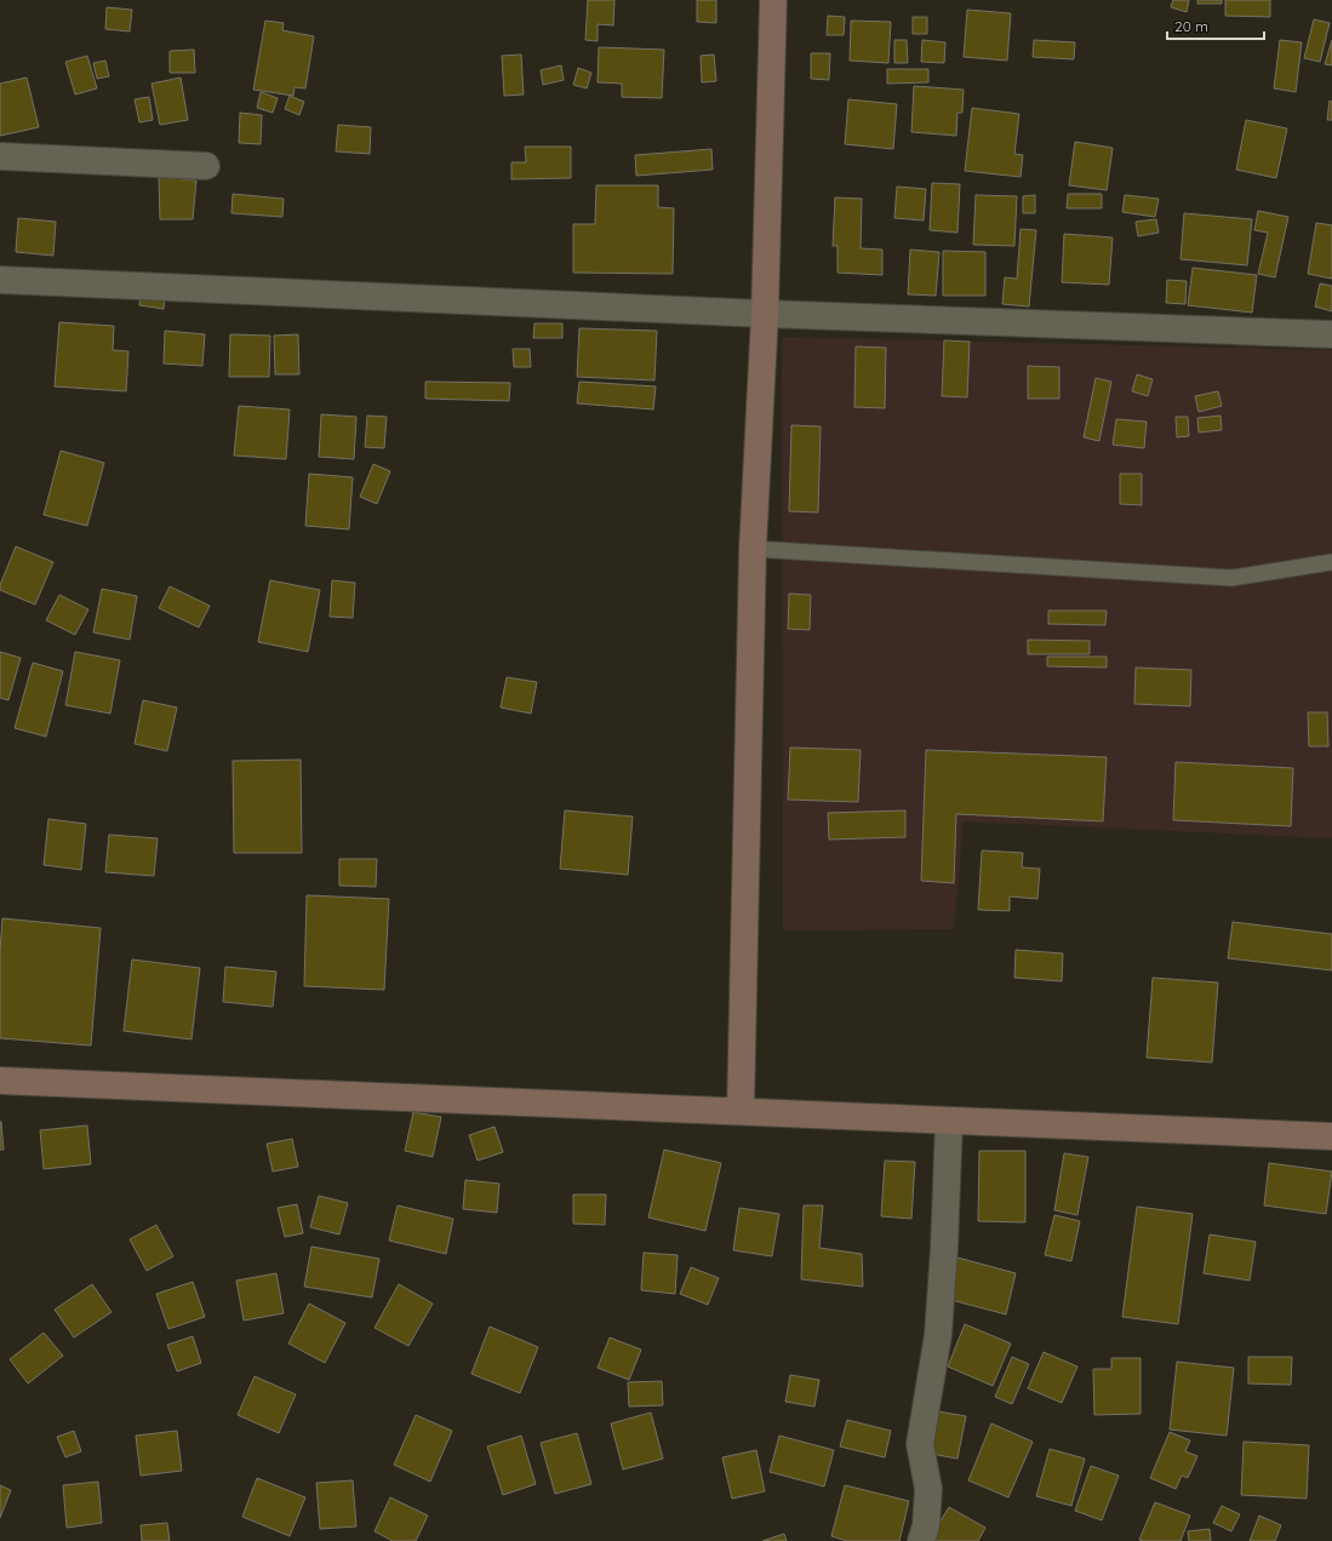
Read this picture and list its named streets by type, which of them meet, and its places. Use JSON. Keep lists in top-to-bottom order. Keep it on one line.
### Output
{"scale_bar":"20 m"}
